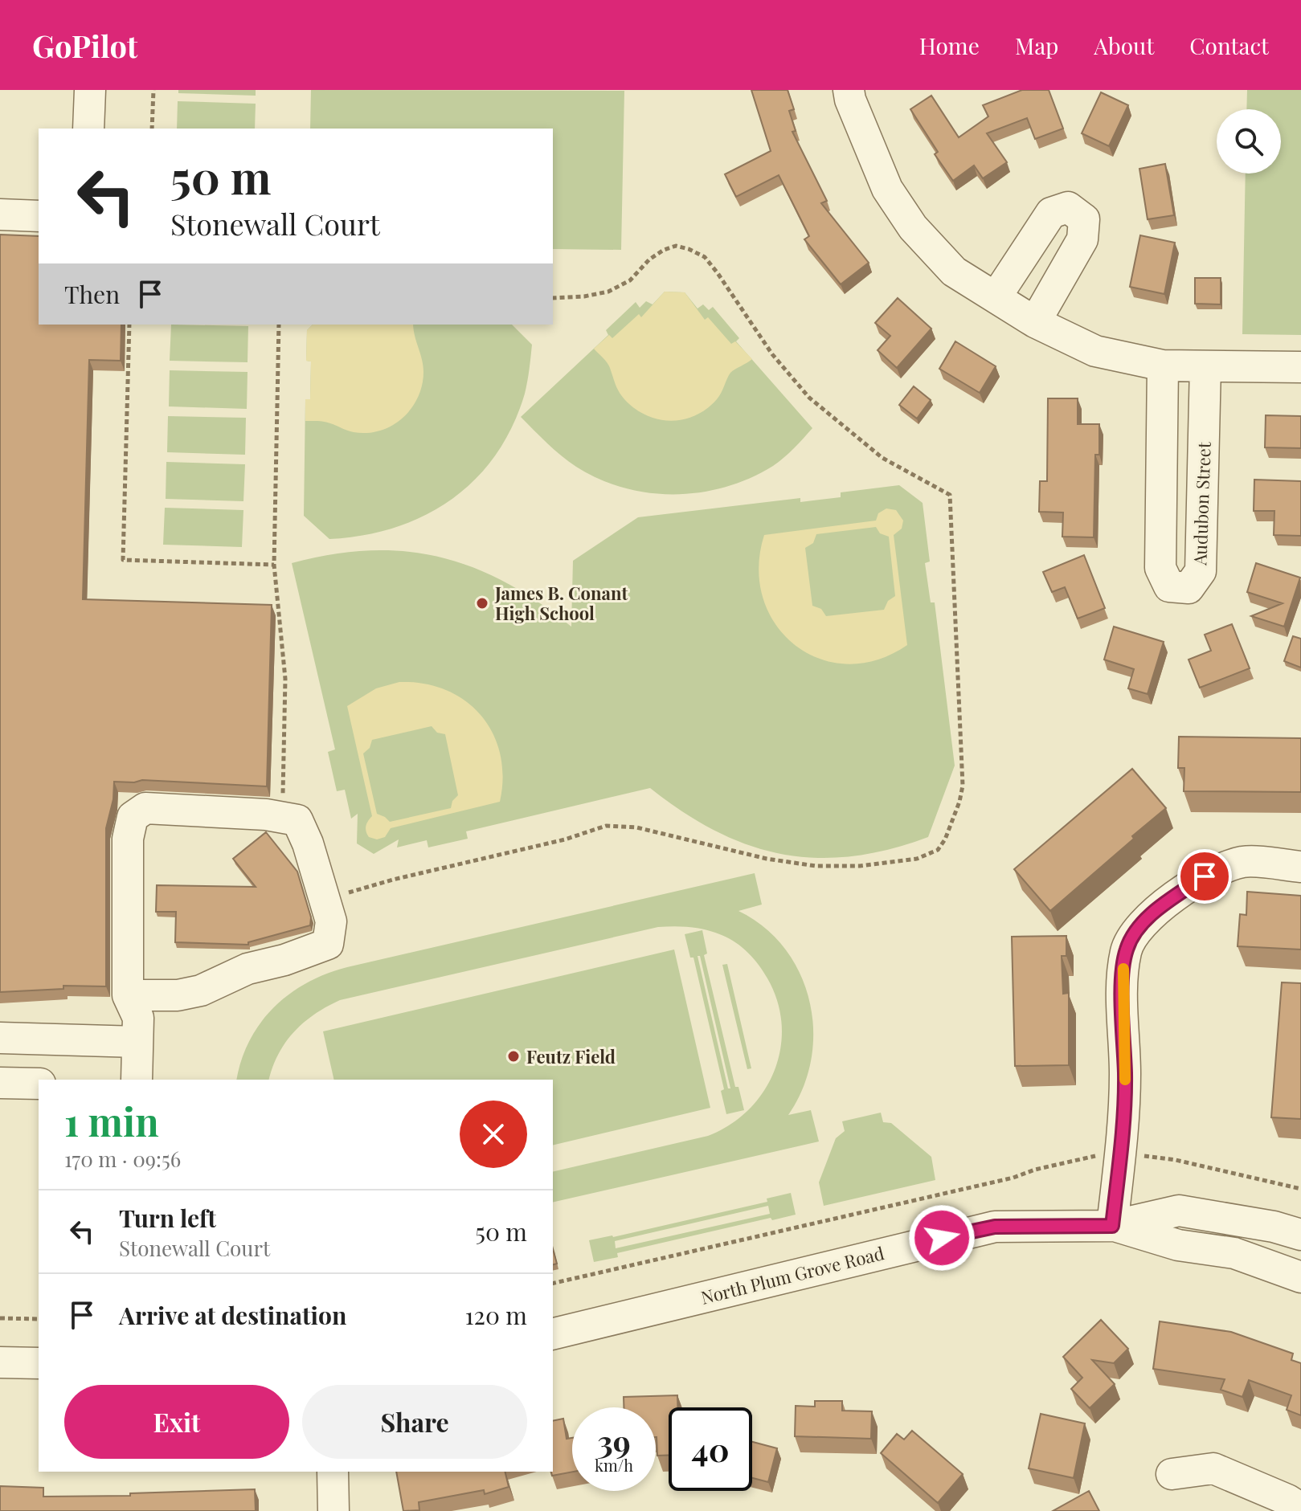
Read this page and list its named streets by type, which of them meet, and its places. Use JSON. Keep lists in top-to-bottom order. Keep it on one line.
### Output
{"streets":{"street":["Audubon Street","North Plum Grove Road"]},"places":["James B. Conant High School","Feutz Field"],"page":{"header":"GoPilot","nav":["Home","Map","About","Contact"],"turn":["50 m","Stonewall Court"],"then":"Then","heading":["1 min","170 m · 09:56"],"list":[{"name":"Turn left","note":"Stonewall Court","value":"50 m"},{"name":"Arrive at destination","value":"120 m"}],"buttons":["Exit","Share"],"speed":"39 km/h","limit":"40"}}
